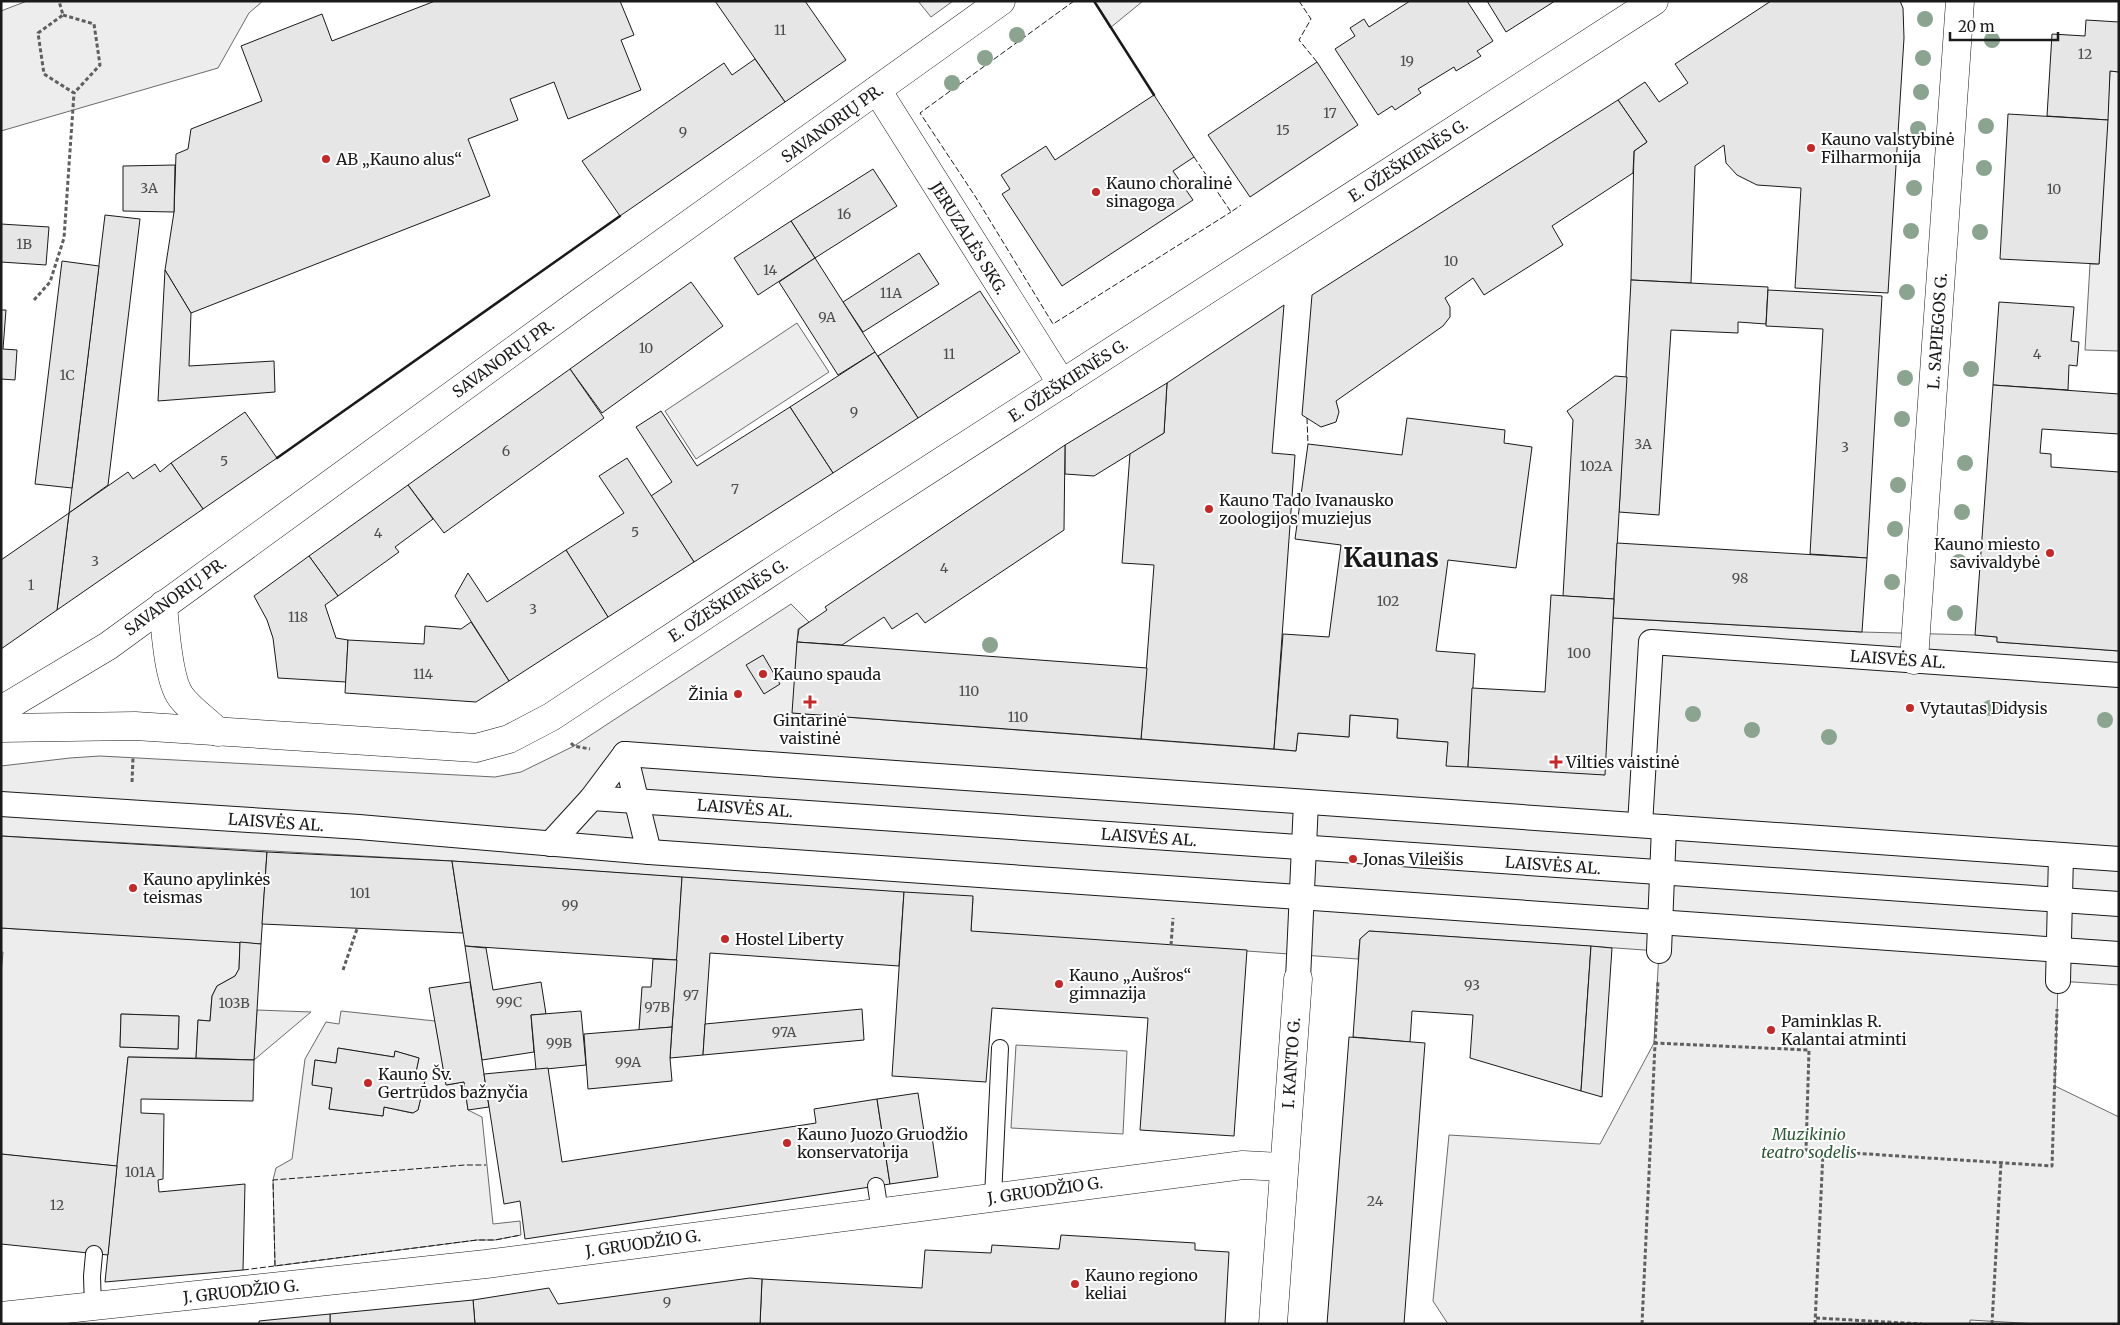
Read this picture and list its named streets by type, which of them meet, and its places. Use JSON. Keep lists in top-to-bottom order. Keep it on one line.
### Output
{"streets":{"street":["SAVANORIŲ PR.","E. OŽEŠKIENĖS G.","JERUZALĖS SKG.","L. SAPIEGOS G.","LAISVĖS AL.","I. KANTO G.","J. GRUODŽIO G."]},"crossings":[["SAVANORIŲ PR.","JERUZALĖS SKG."],["E. OŽEŠKIENĖS G.","JERUZALĖS SKG."],["L. SAPIEGOS G.","LAISVĖS AL."],["LAISVĖS AL.","I. KANTO G."],["I. KANTO G.","J. GRUODŽIO G."]],"districts":["Kaunas"],"parks":["Muzikinio teatro sodelis"],"places":{"other":["Kauno valstybinė Filharmonija","AB „Kauno alus“","Kauno choralinė sinagoga","Kauno Tado Ivanausko zoologijos muziejus","Kauno miesto savivaldybė","Kauno spauda","Žinia","Vytautas Didysis","Jonas Vileišis","Kauno apylinkės teismas","Hostel Liberty","Kauno „Aušros“ gimnazija","Paminklas R. Kalantai atminti","Kauno Šv. Gertrūdos bažnyčia","Kauno Juozo Gruodžio konservatorija","Kauno regiono keliai"],"health":["Gintarinė vaistinė","Vilties vaistinė"]},"house_numbers":["11","12","19","17","15","9","3A","10","16","1B","10","14","11A","9A","10","11","4","1C","9","3A","3","6","5","102A","7","5","4","3","4","98","1","102","3","118","100","114","110","110","101","99","93","97","99C","103B","97B","97A","99B","99A","101A","24","12","9"],"scale_bar":"20 m"}
